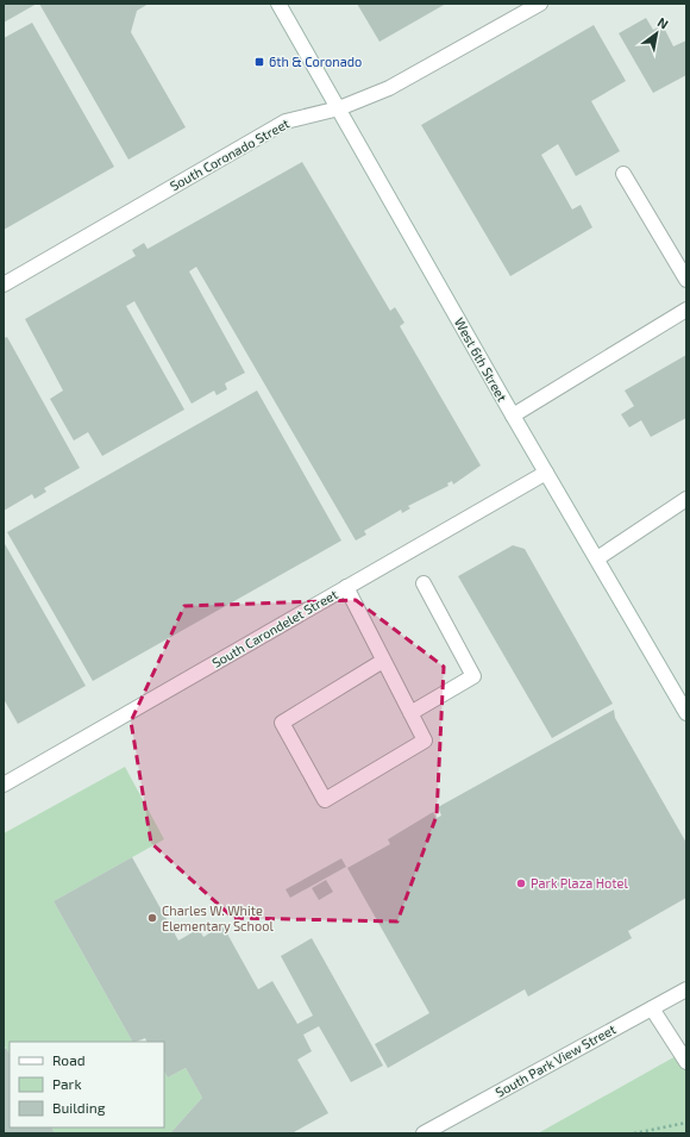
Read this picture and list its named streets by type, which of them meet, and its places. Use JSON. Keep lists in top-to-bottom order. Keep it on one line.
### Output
{"streets":{"street":["South Coronado Street","West 6th Street","South Carondelet Street","South Park View Street"]},"crossings":[["South Coronado Street","West 6th Street"],["West 6th Street","South Carondelet Street"]],"places":{"transit":["6th & Coronado"],"other":["Park Plaza Hotel","Charles W. White Elementary School"]},"legend":["Road","Park","Building"],"north":"top right"}
